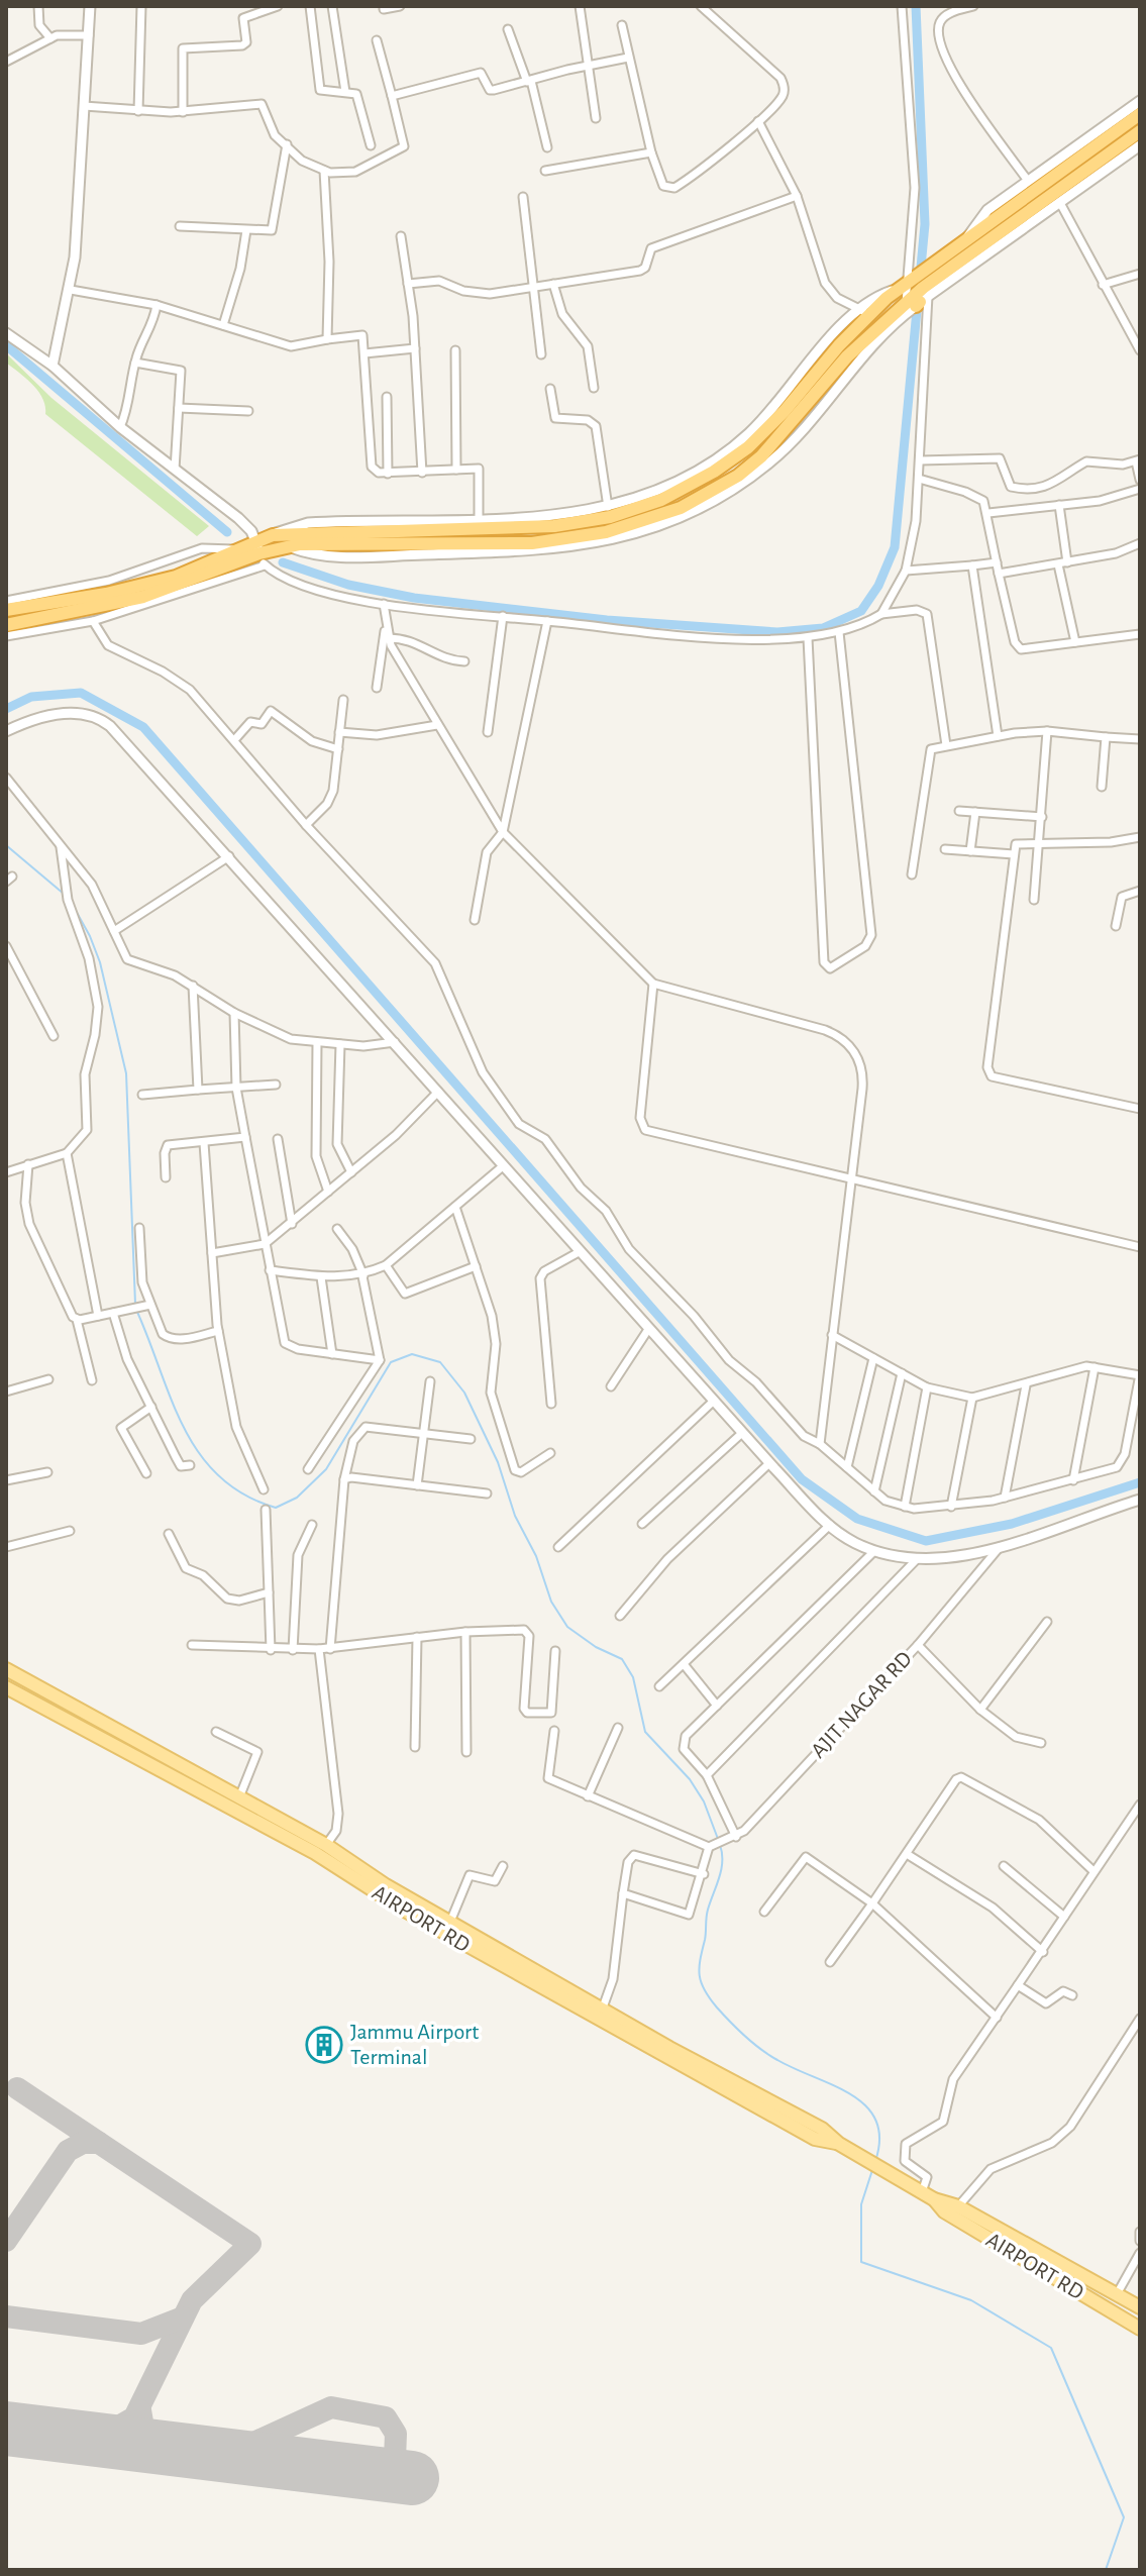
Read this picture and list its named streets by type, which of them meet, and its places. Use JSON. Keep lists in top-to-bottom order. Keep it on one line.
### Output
{"streets":{"main road":["AIRPORT RD"],"street":["AJIT NAGAR RD"]},"places":{"building":["Jammu Airport Terminal"]}}
